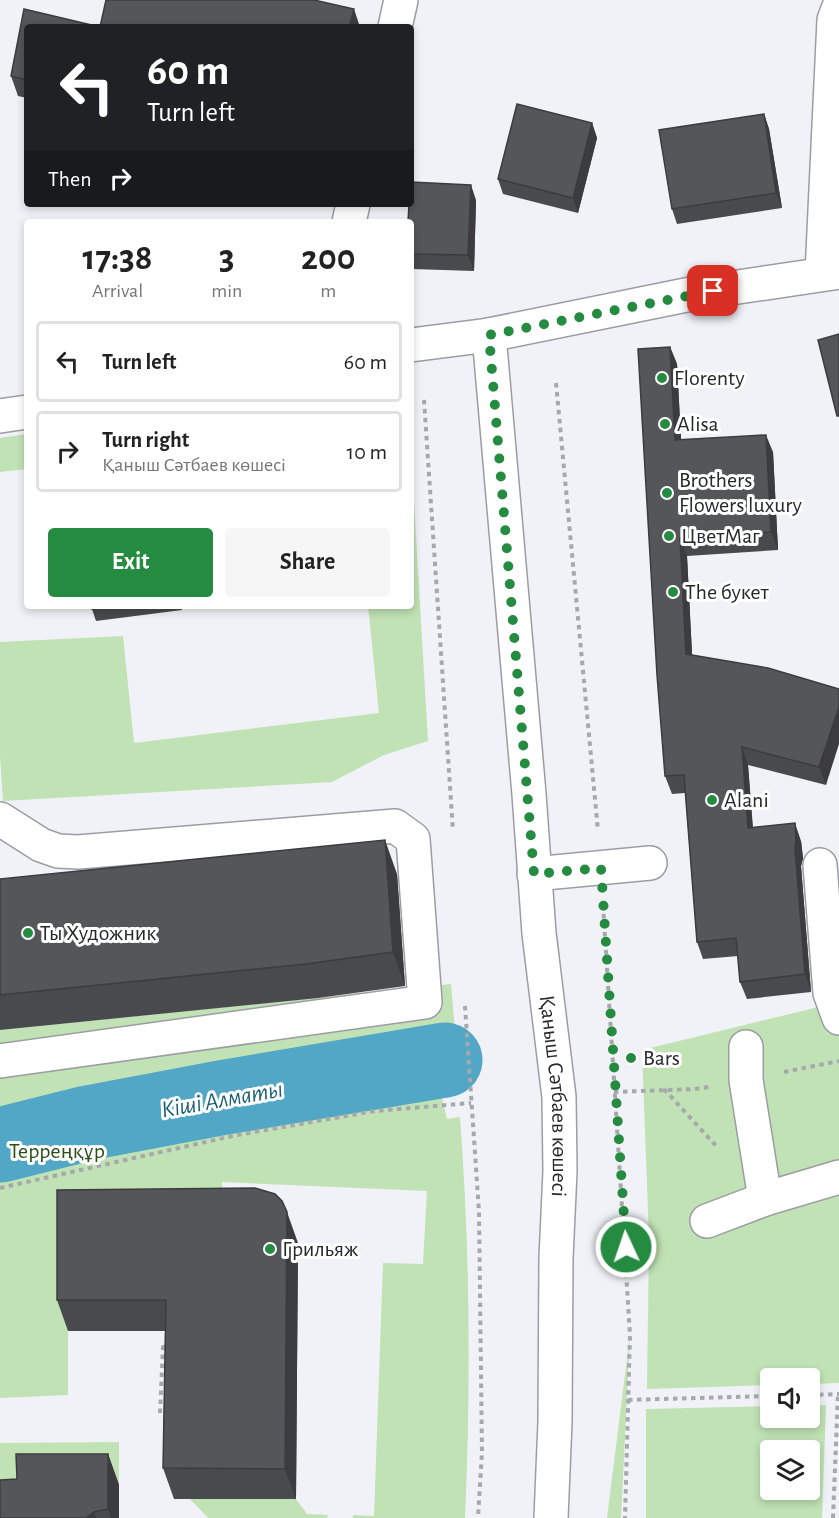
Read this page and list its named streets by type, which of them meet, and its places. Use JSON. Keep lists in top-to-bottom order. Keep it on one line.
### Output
{"streets":{"street":["Қаныш Сәтбаев көшесі"]},"water":["Кіші Алматы"],"parks":["Терреңқұр"],"places":["Florenty","Alisa","Brothers Flowers luxury","ЦветМаг","The букет","Alani","Ты Художник","Bars","Грильяж"],"page":{"turn":["60 m","Turn left"],"then":"Then","eta":["17:38","Arrival","3","min","200","m"],"list":[{"name":"Turn left","value":"60 m"},{"name":"Turn right","note":"Қаныш Сәтбаев көшесі","value":"10 m"}],"buttons":["Exit","Share"]}}
